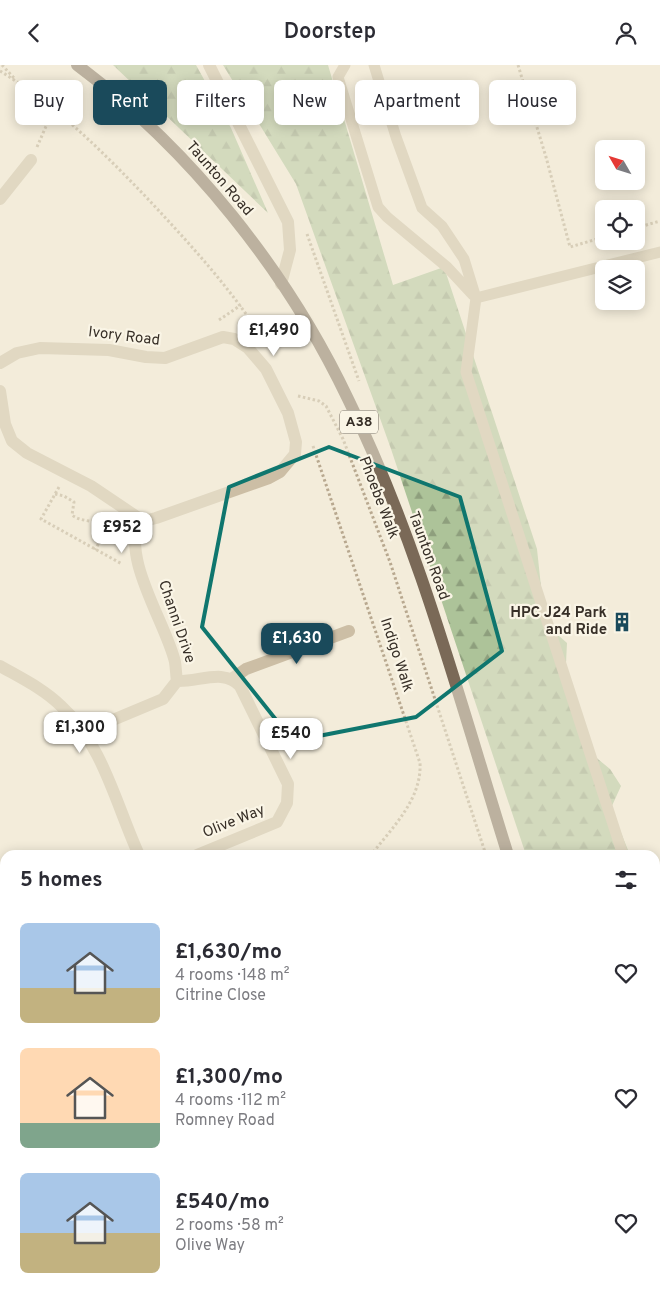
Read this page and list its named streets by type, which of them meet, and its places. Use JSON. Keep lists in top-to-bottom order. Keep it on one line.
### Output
{"streets":{"main road":["Taunton Road","A38"],"street":["Ivory Road","Channi Drive","Olive Way"],"path":["Phoebe Walk","Indigo Walk"]},"crossings":[["Ivory Road","Channi Drive"]],"places":{"building":["HPC J24 Park and Ride"]},"north":"top left","page":{"header":"Doorstep","chip":["Buy","Rent","Filters","New","Apartment","House"],"price":["£1,490","£952","£1,630","£1,300","£540"],"heading":"5 homes","list":[{"name":"£1,630/mo","note":"4 rooms · 148 m² · Citrine Close"},{"name":"£1,300/mo","note":"4 rooms · 112 m² · Romney Road"},{"name":"£540/mo","note":"2 rooms · 58 m² · Olive Way"}]}}
